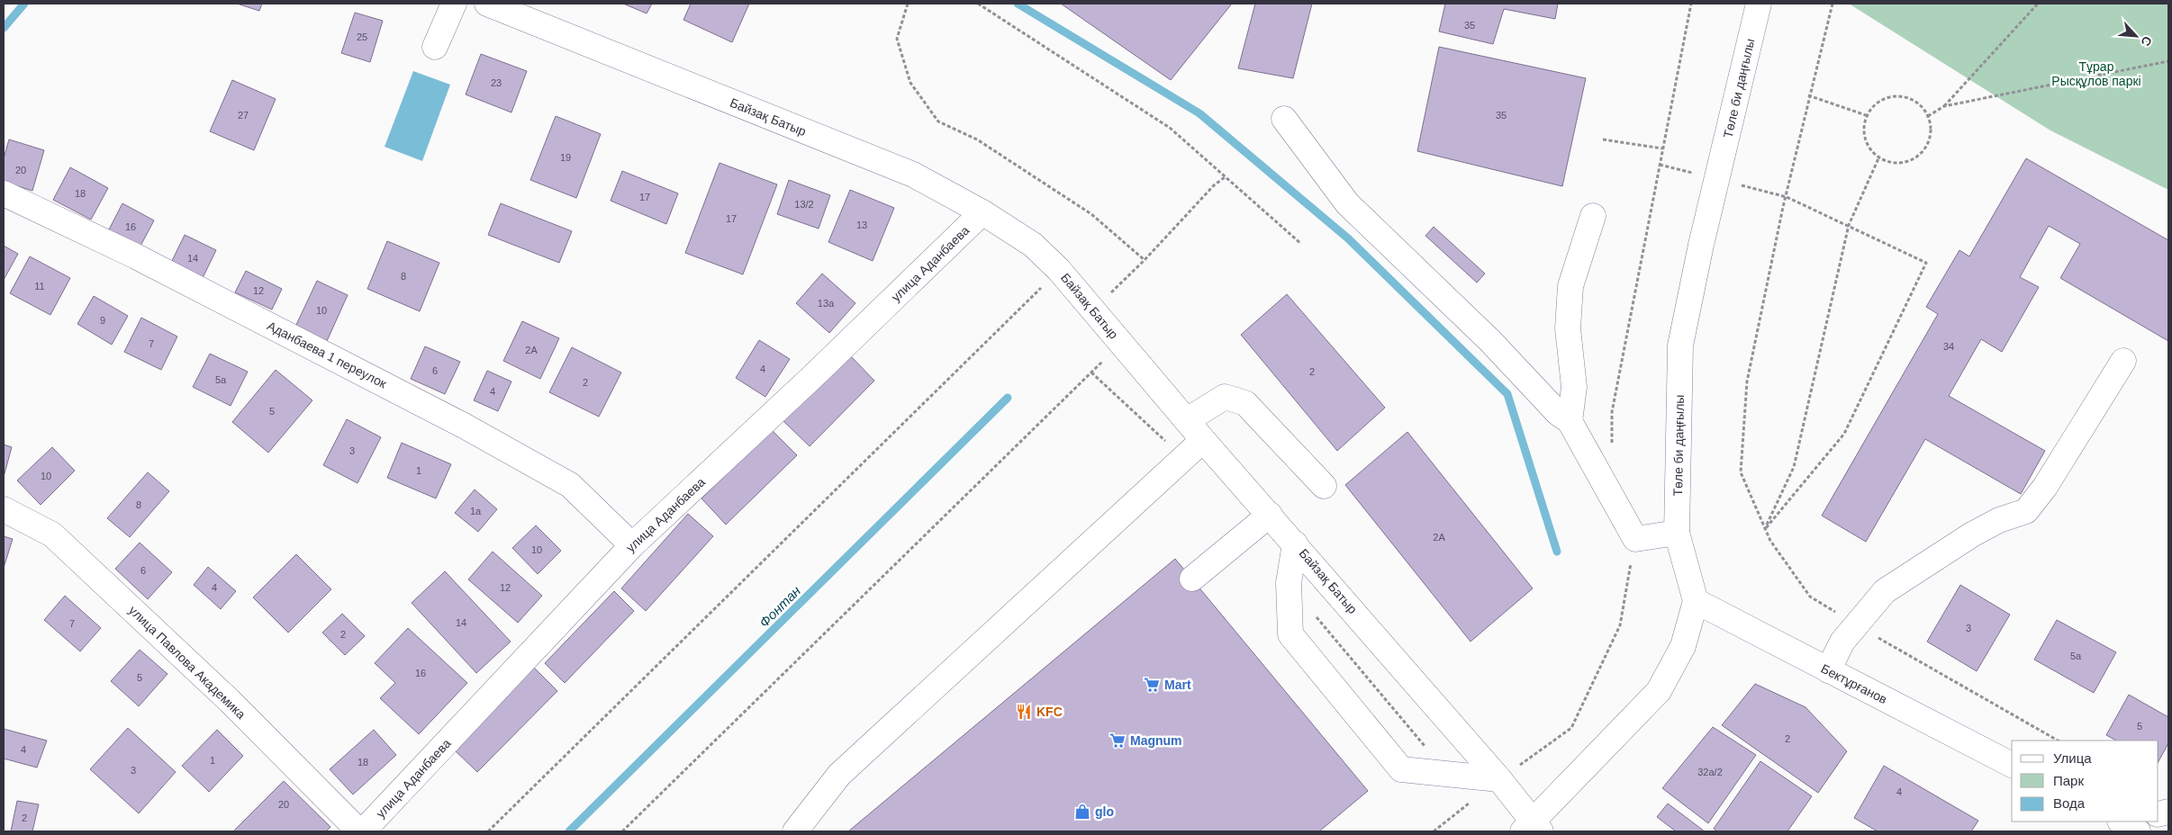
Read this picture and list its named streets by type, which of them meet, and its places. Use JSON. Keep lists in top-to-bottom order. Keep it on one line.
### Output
{"streets":{"street":["Төле би даңғылы","Байзақ Батыр","улица Аданбаева","Аданбаева 1 переулок","улица Павлова Академика","Бектұрғанов"]},"crossings":[["Төле би даңғылы","Бектұрғанов"],["Байзақ Батыр","улица Аданбаева"],["улица Аданбаева","Аданбаева 1 переулок"]],"water":["Фонтан"],"parks":["Тұрар Рысқұлов паркі"],"places":{"supermarket":["Mart","Magnum"],"restaurant":["KFC"],"shop":["glo"]},"house_numbers":["35","25","23","27","35","19","20","18","17","13/2","17","13","16","14","8","11","12","13а","10","9","7","34","2А","4","6","2","5а","2","4","5","3","1","10","8","1a","2А","10","6","4","12","14","7","3","2","5а","16","5","5","2","4","1","18","3","32а/2","4","20","2"],"legend":["Улица","Парк","Вода"],"north":"bottom right"}
